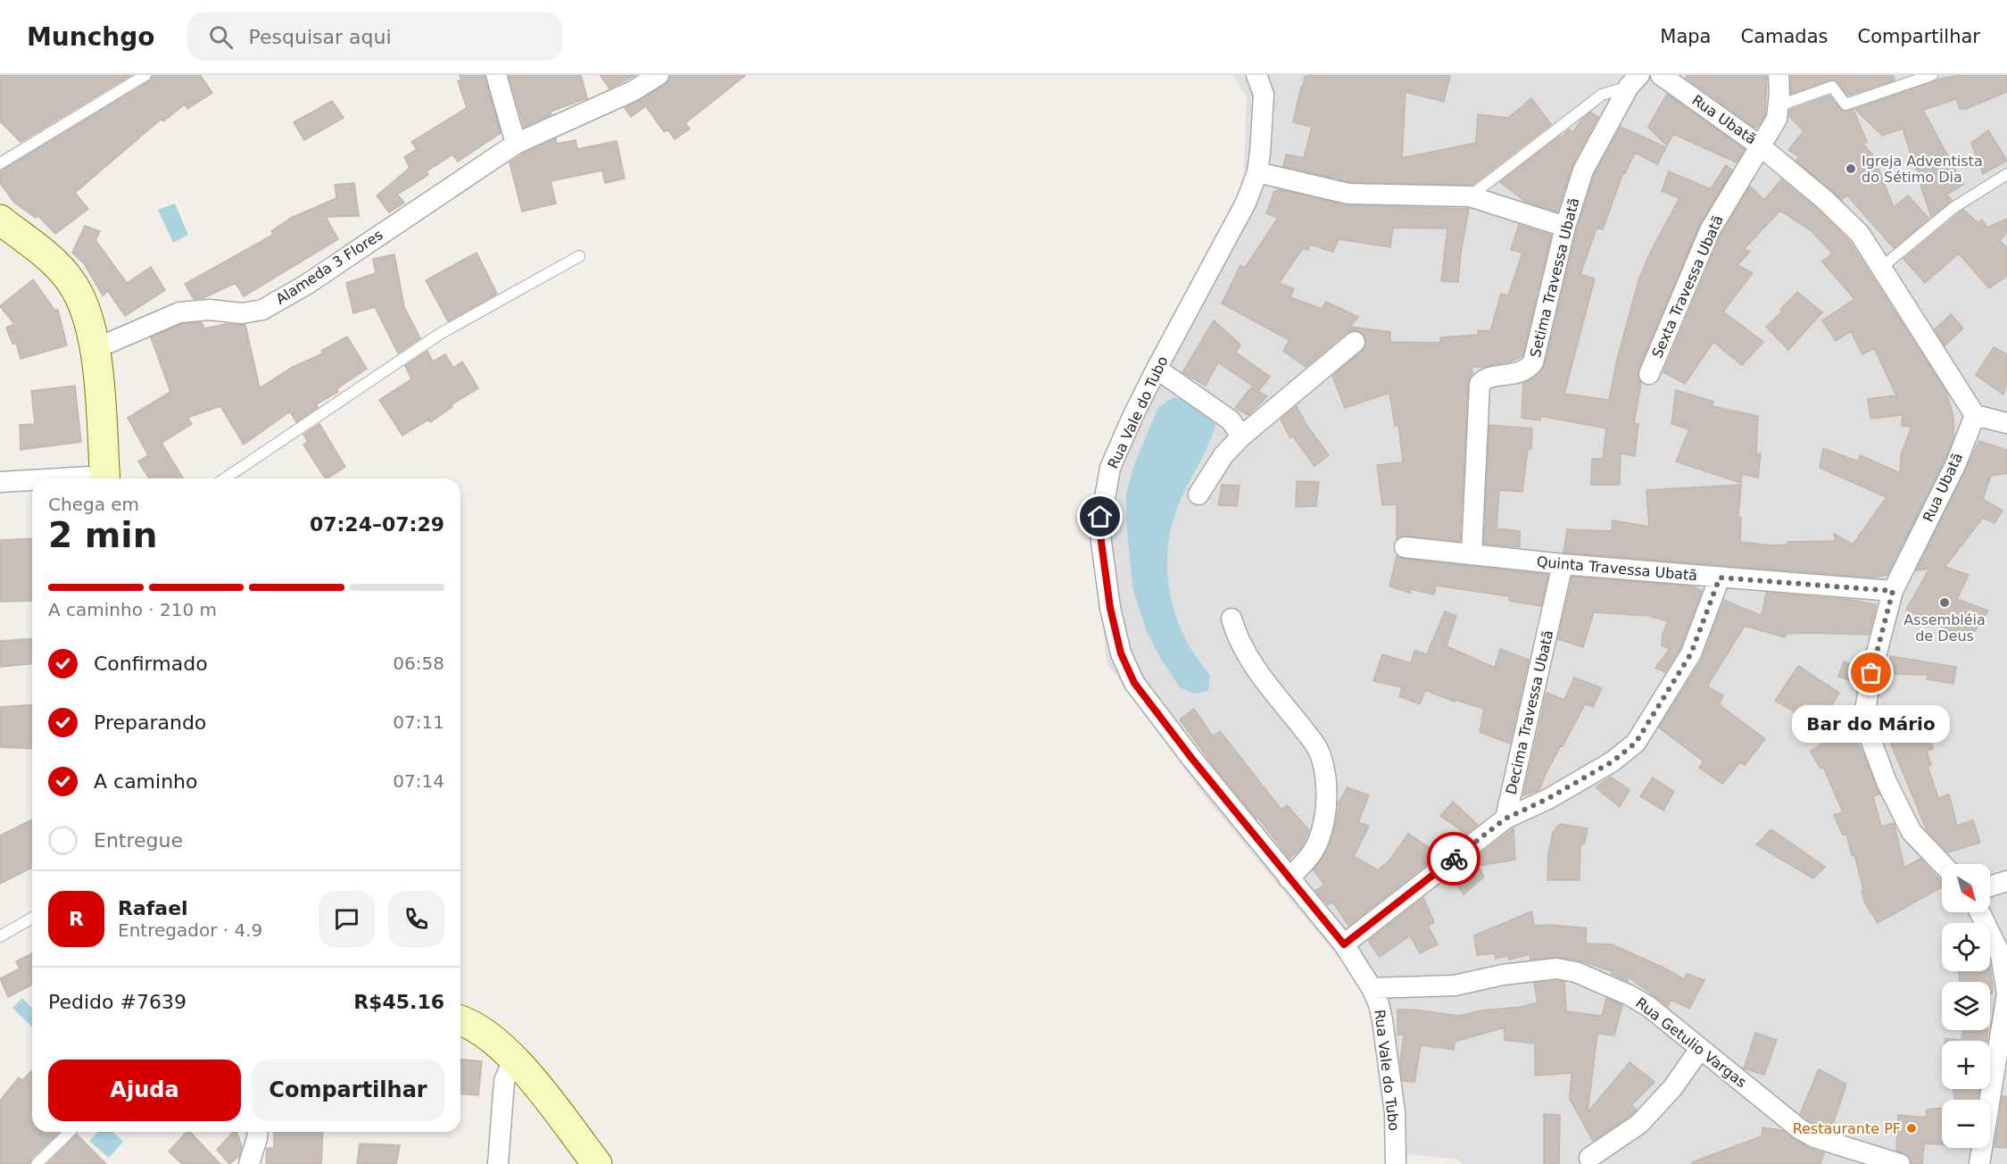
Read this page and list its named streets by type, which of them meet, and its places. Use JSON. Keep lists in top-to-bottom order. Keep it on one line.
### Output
{"streets":{"street":["Rua Ubatã","Alameda 3 Flores","Setima Travessa Ubatã","Sexta Travessa Ubatã","Rua Vale do Tubo","Quinta Travessa Ubatã","Decima Travessa Ubatã","Rua Getulio Vargas"]},"crossings":[["Rua Ubatã","Sexta Travessa Ubatã"],["Rua Ubatã","Quinta Travessa Ubatã"],["Setima Travessa Ubatã","Quinta Travessa Ubatã"],["Rua Vale do Tubo","Rua Getulio Vargas"],["Quinta Travessa Ubatã","Decima Travessa Ubatã"]],"places":["Igreja Adventista do Sétimo Dia","Assembléia de Deus","Bar do Mário","Restaurante PF"],"north":"bottom right","page":{"header":"Munchgo","search":"Pesquisar aqui","nav":["Mapa","Camadas","Compartilhar"],"heading":["2 min","Chega em","07:24–07:29"],"panel":["Rafael","Entregador · 4.9","Pedido #7639","R$45.16"],"bar":"A caminho · 210 m","list":[["Confirmado","06:58"],["Preparando","07:11"],["A caminho","07:14"],"Entregue"],"bubble":"Bar do Mário","map_buttons":["+","−"],"round":"R","buttons":["Ajuda","Compartilhar"]}}
